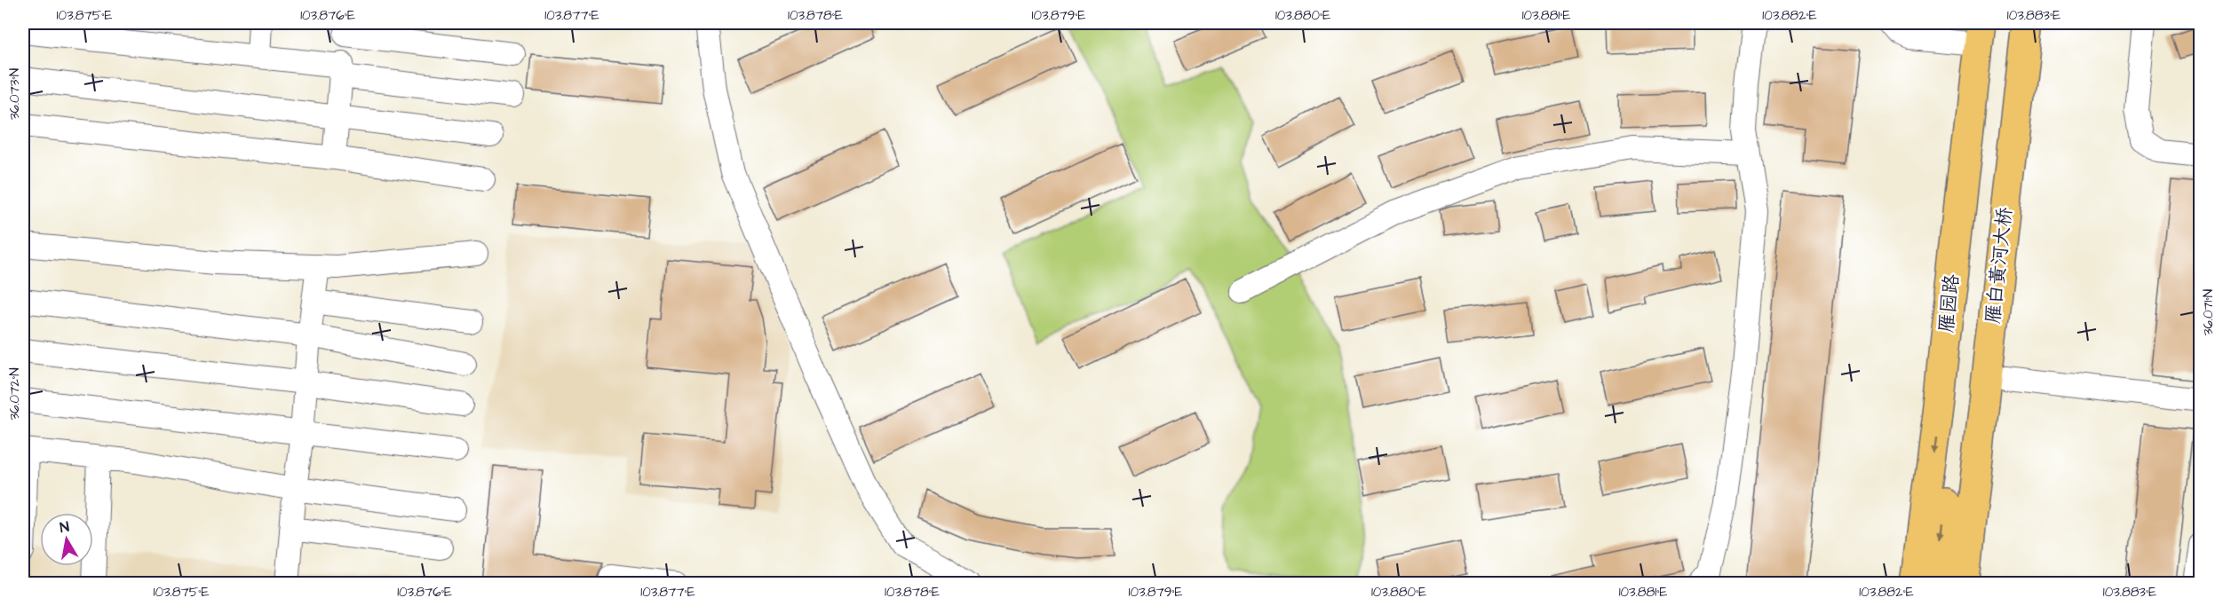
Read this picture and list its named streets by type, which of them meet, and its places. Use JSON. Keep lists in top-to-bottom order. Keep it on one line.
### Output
{"streets":{"main road":["雁白黄河大桥","雁园路"]},"north":"top","coordinates":["103.875°E","103.876°E","103.877°E","103.878°E","103.879°E","103.880°E","103.881°E","103.882°E","103.883°E","36.073°N","36.071°N","36.072°N"]}
